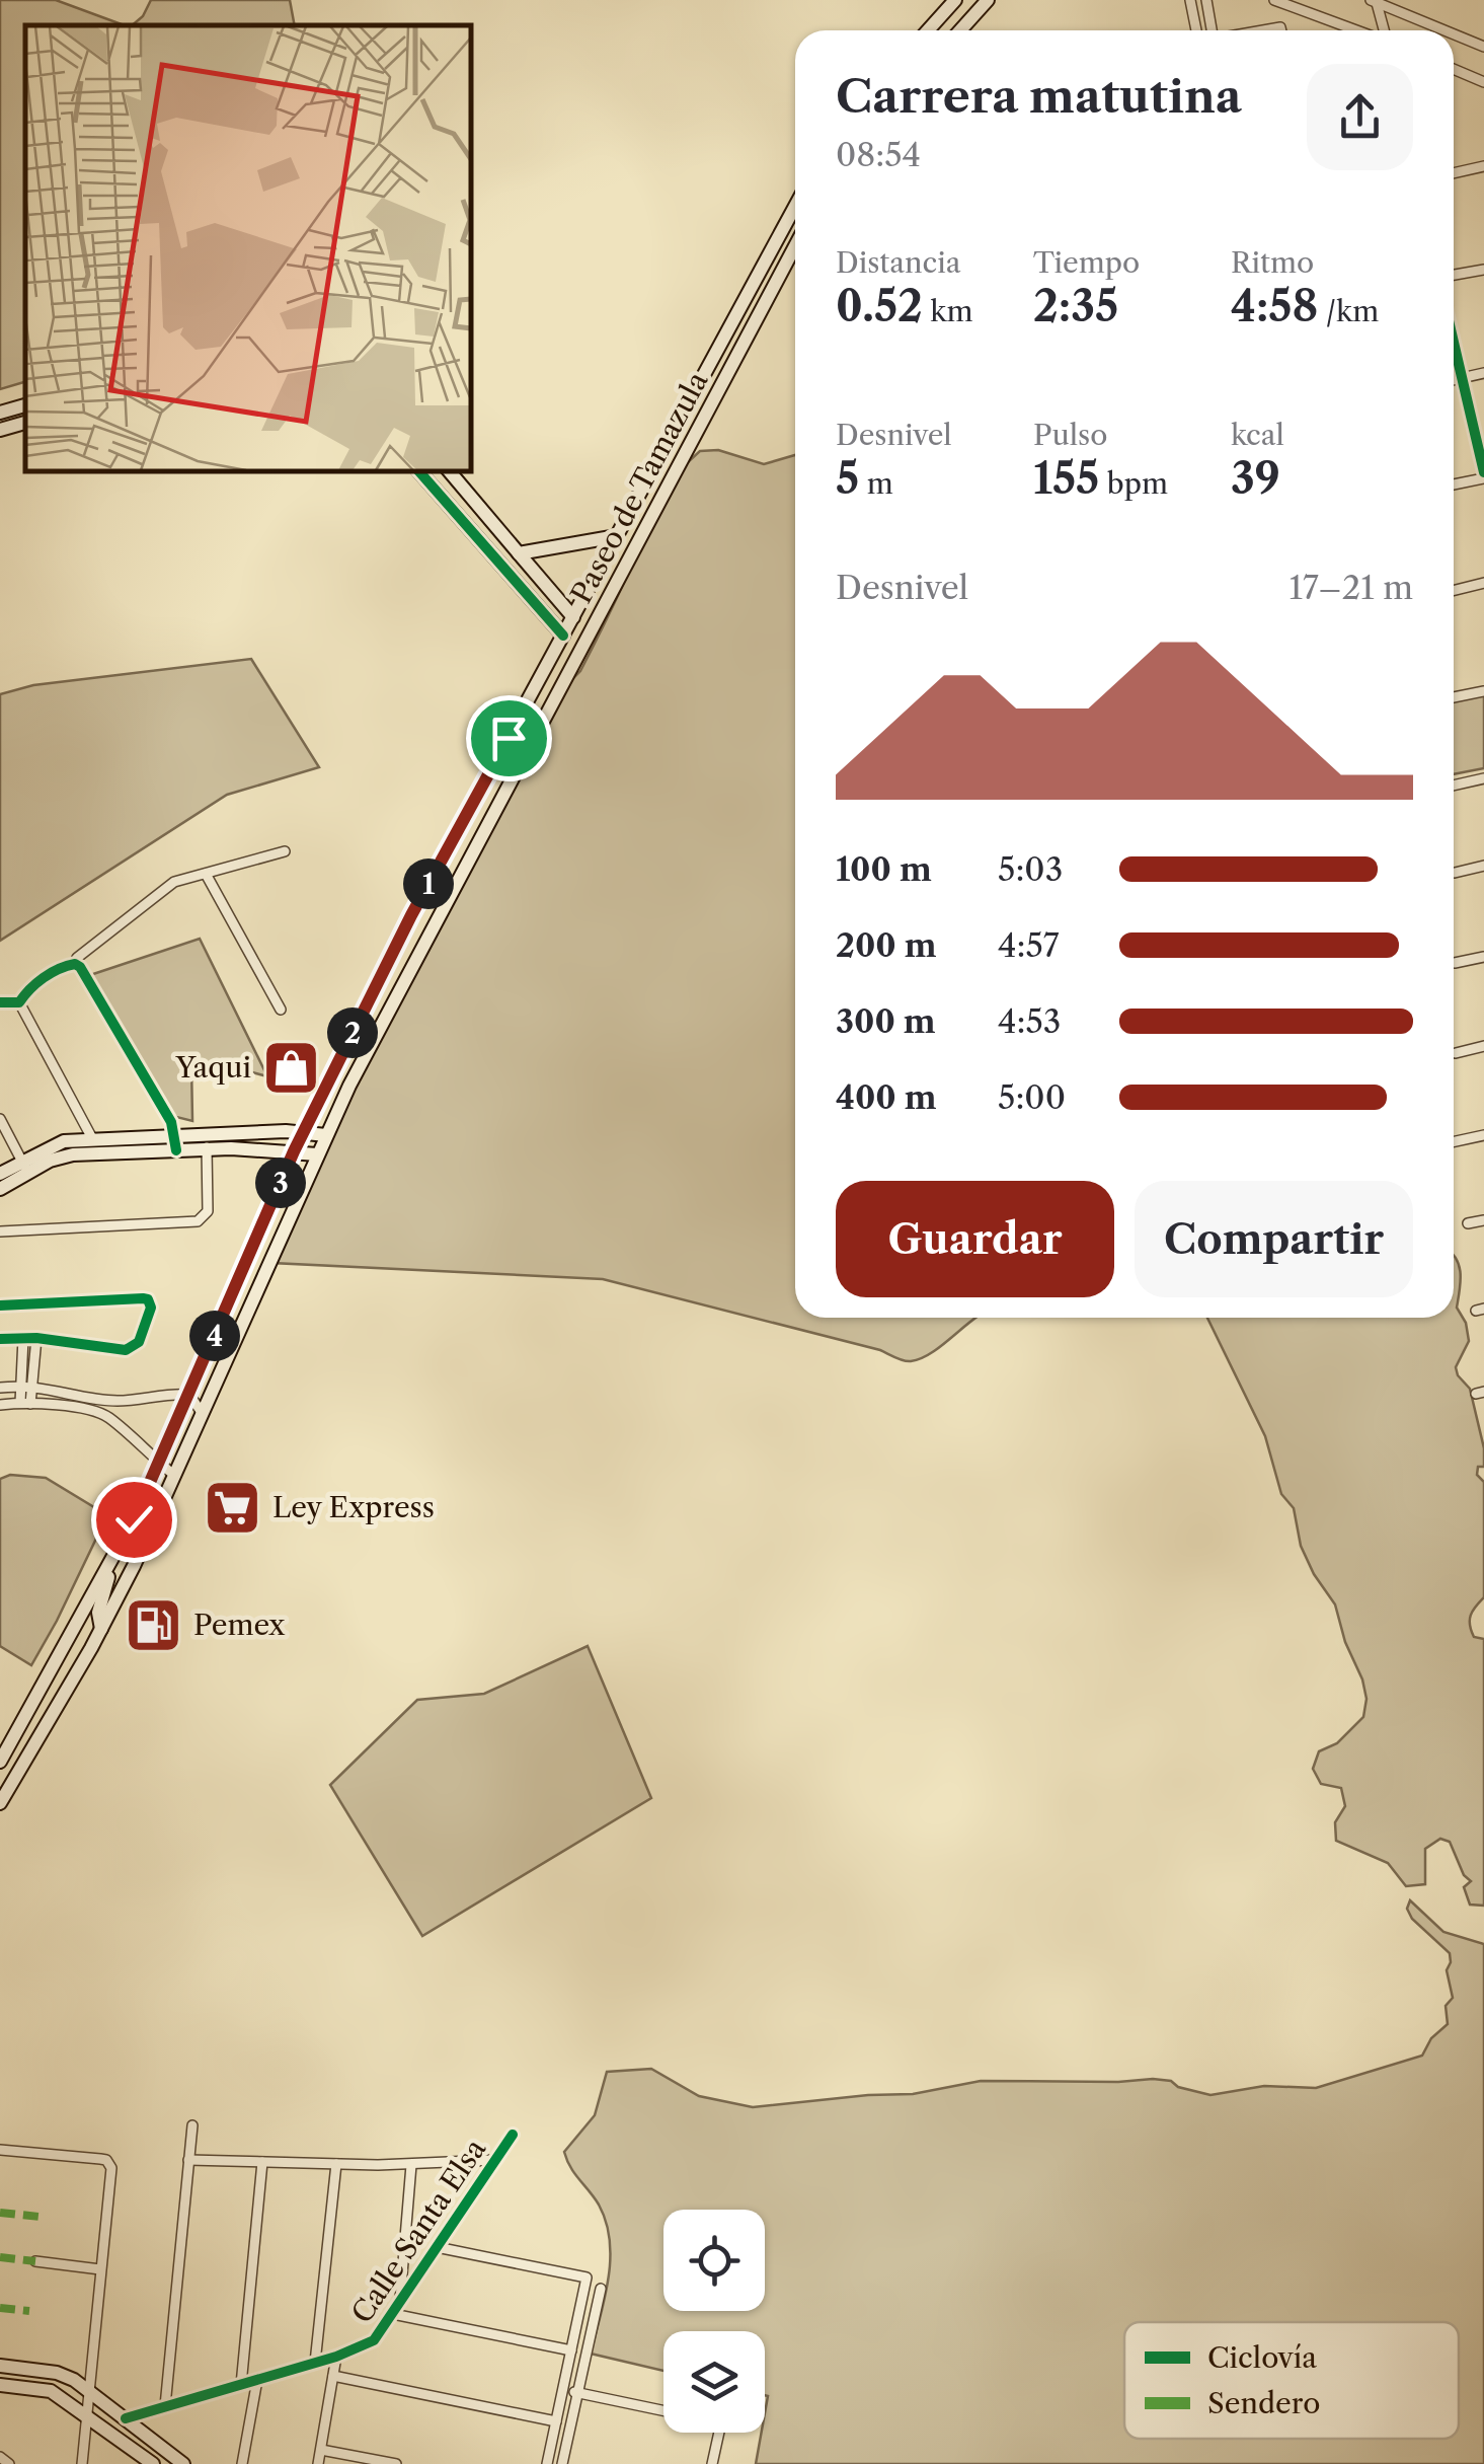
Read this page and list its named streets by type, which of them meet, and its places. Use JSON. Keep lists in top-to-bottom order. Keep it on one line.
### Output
{"streets":{"main road":["Paseo de Tamazula"],"street":["Calle Santa Elsa"]},"places":{"shop":["Yaqui"],"supermarket":["Ley Express"],"fuel station":["Pemex"]},"legend":["Ciclovía","Sendero"],"page":{"heading":["Carrera matutina","08:54"],"stats":[["Distancia","0.52 km"],["Tiempo","2:35"],["Ritmo","4:58 /km"],["Desnivel","5 m"],["Pulso","155 bpm"],["kcal","39"]],"chart":["Desnivel","17–21 m"],"list":[{"name":"100 m","note":"5:03"},{"name":"200 m","note":"4:57"},{"name":"300 m","note":"4:53"},{"name":"400 m","note":"5:00"}],"pins":["1","2","3","4"],"buttons":["Guardar","Compartir"]}}
